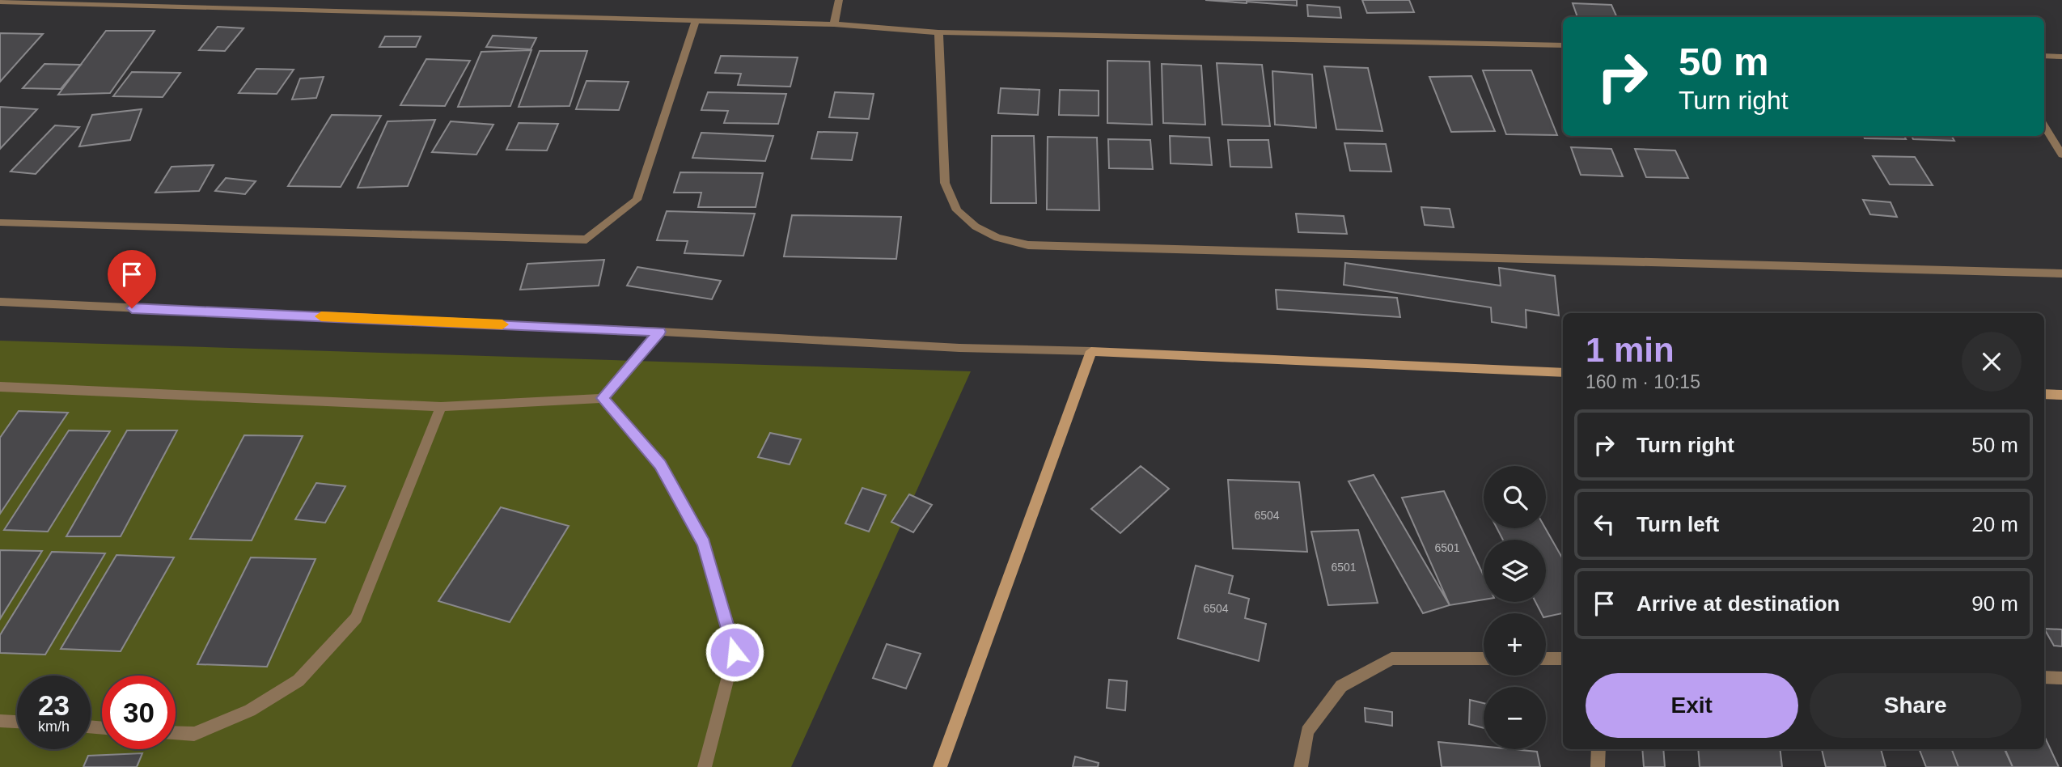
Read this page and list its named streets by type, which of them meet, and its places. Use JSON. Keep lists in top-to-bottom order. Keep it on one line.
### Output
{"house_numbers":["6504","6501","6501","6504"],"page":{"turn":["50 m","Turn right"],"heading":["1 min","160 m · 10:15"],"list":[{"name":"Turn right","value":"50 m"},{"name":"Turn left","value":"20 m"},{"name":"Arrive at destination","value":"90 m"}],"map_buttons":["+","−"],"buttons":["Exit","Share"],"speed":"23 km/h","limit":"30"}}
